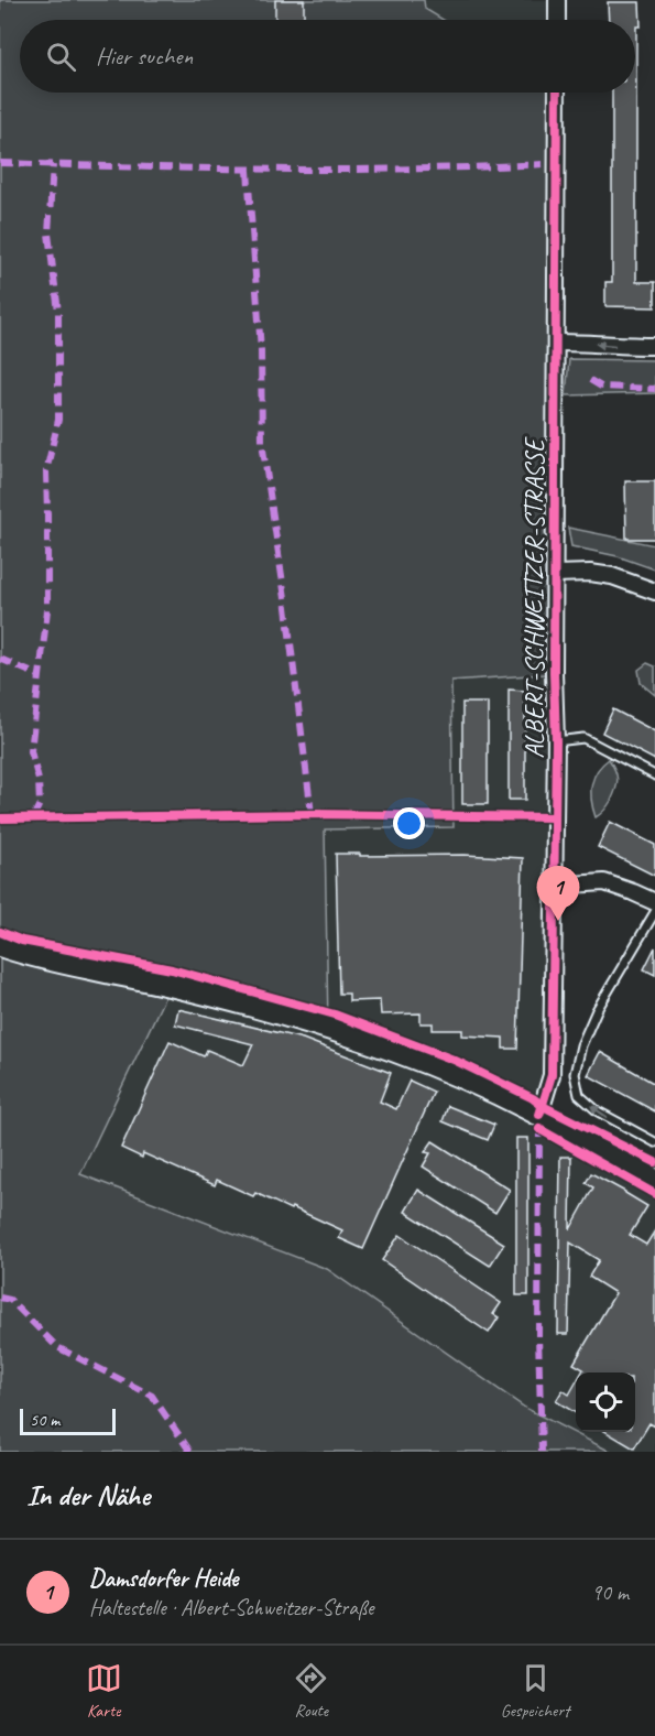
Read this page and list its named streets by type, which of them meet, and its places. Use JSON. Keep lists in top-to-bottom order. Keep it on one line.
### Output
{"streets":{"street":["ALBERT-SCHWEITZER-STRASSE"]},"scale_bar":"50 m","page":{"search":"Hier suchen","pins":"1","scale":"50 m","heading":"In der Nähe","list":[{"mark":"1","name":"Damsdorfer Heide","note":"Haltestelle · Albert-Schweitzer-Straße","value":"90 m"}],"nav":["Karte","Route","Gespeichert"]}}
